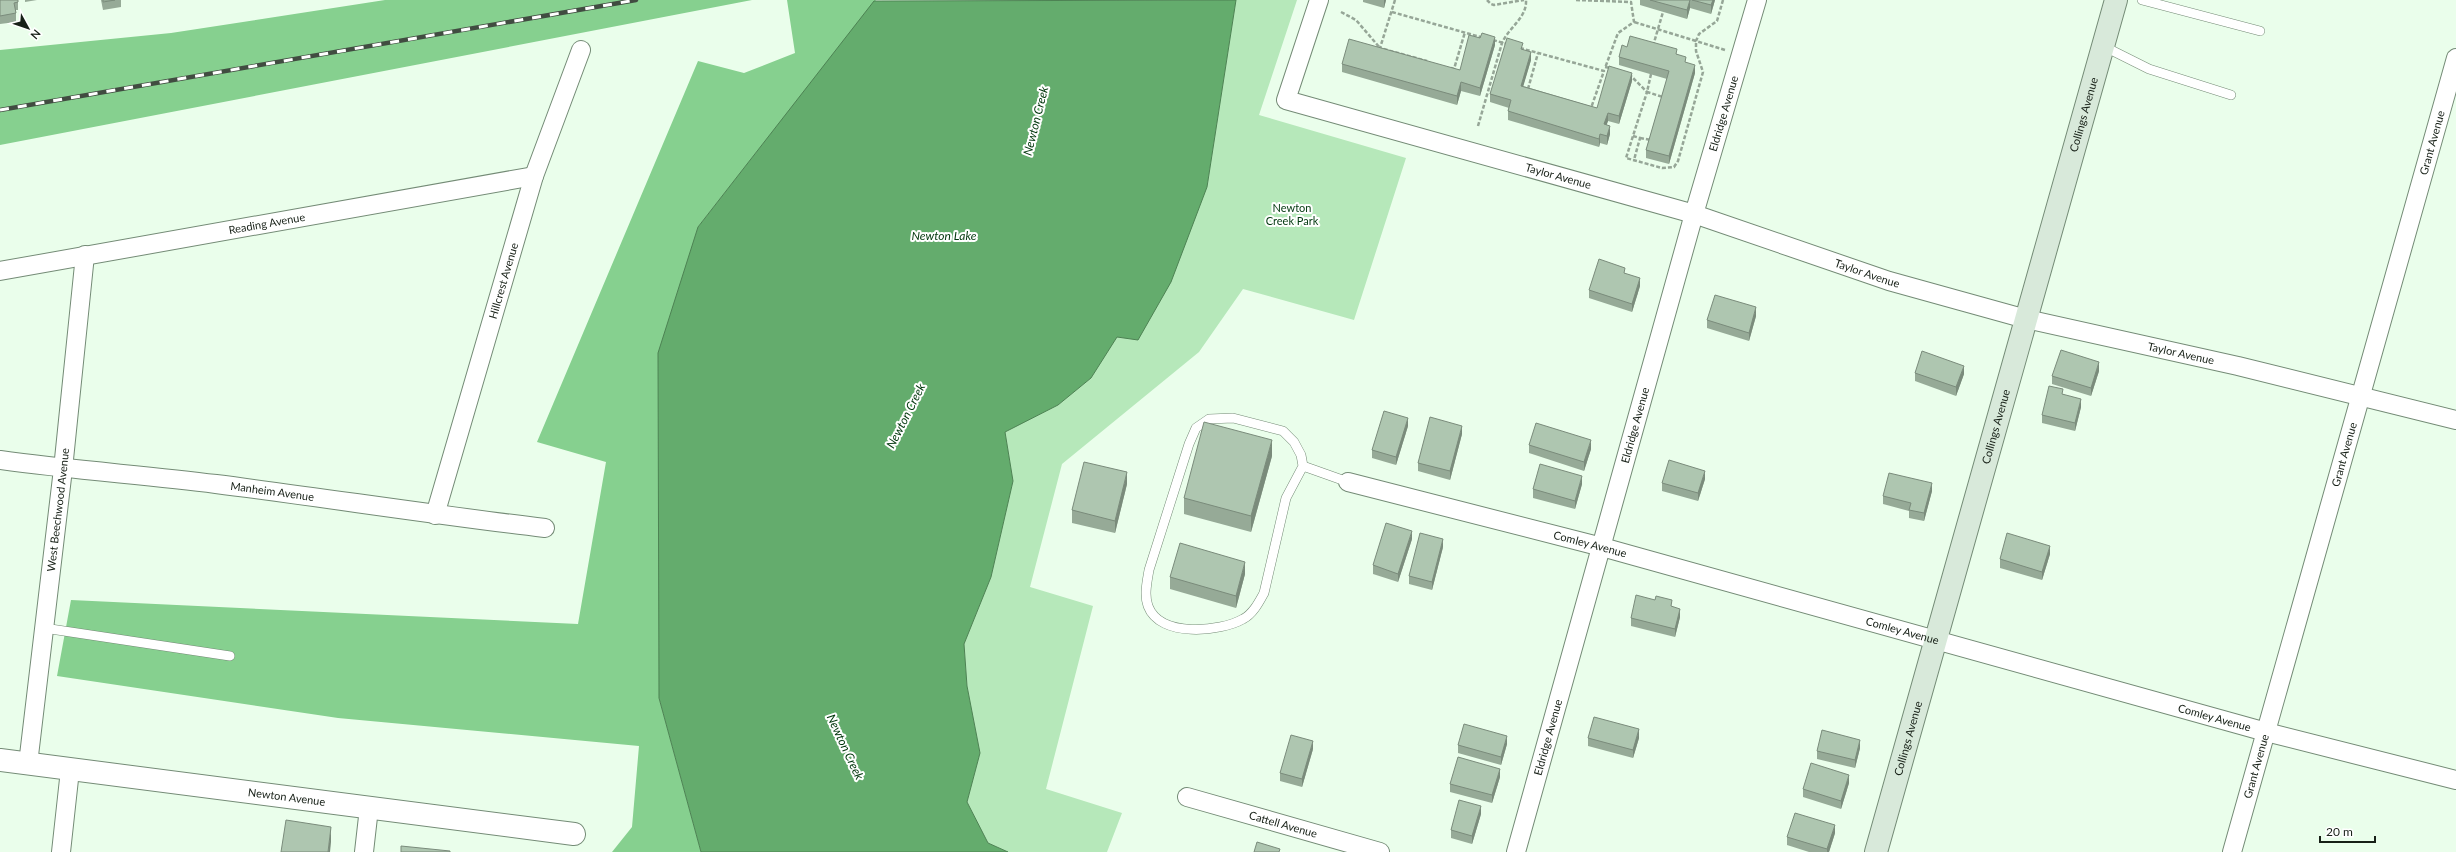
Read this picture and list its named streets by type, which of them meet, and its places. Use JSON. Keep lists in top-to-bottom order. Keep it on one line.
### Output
{"streets":{"main road":["Collings Avenue"],"street":["Eldridge Avenue","Grant Avenue","Taylor Avenue","Reading Avenue","Hillcrest Avenue","Manheim Avenue","West Beechwood Avenue","Comley Avenue","Newton Avenue","Cattell Avenue"]},"crossings":[["Eldridge Avenue","Taylor Avenue"],["Eldridge Avenue","Comley Avenue"],["Collings Avenue","Taylor Avenue"],["Collings Avenue","Comley Avenue"],["Grant Avenue","Taylor Avenue"],["Grant Avenue","Comley Avenue"],["Reading Avenue","Hillcrest Avenue"],["Reading Avenue","West Beechwood Avenue"],["Hillcrest Avenue","Manheim Avenue"],["Manheim Avenue","West Beechwood Avenue"],["West Beechwood Avenue","Newton Avenue"]],"water":["Newton Creek","Newton Lake"],"parks":["Newton Creek Park"],"scale_bar":"20 m","north":"bottom right"}
